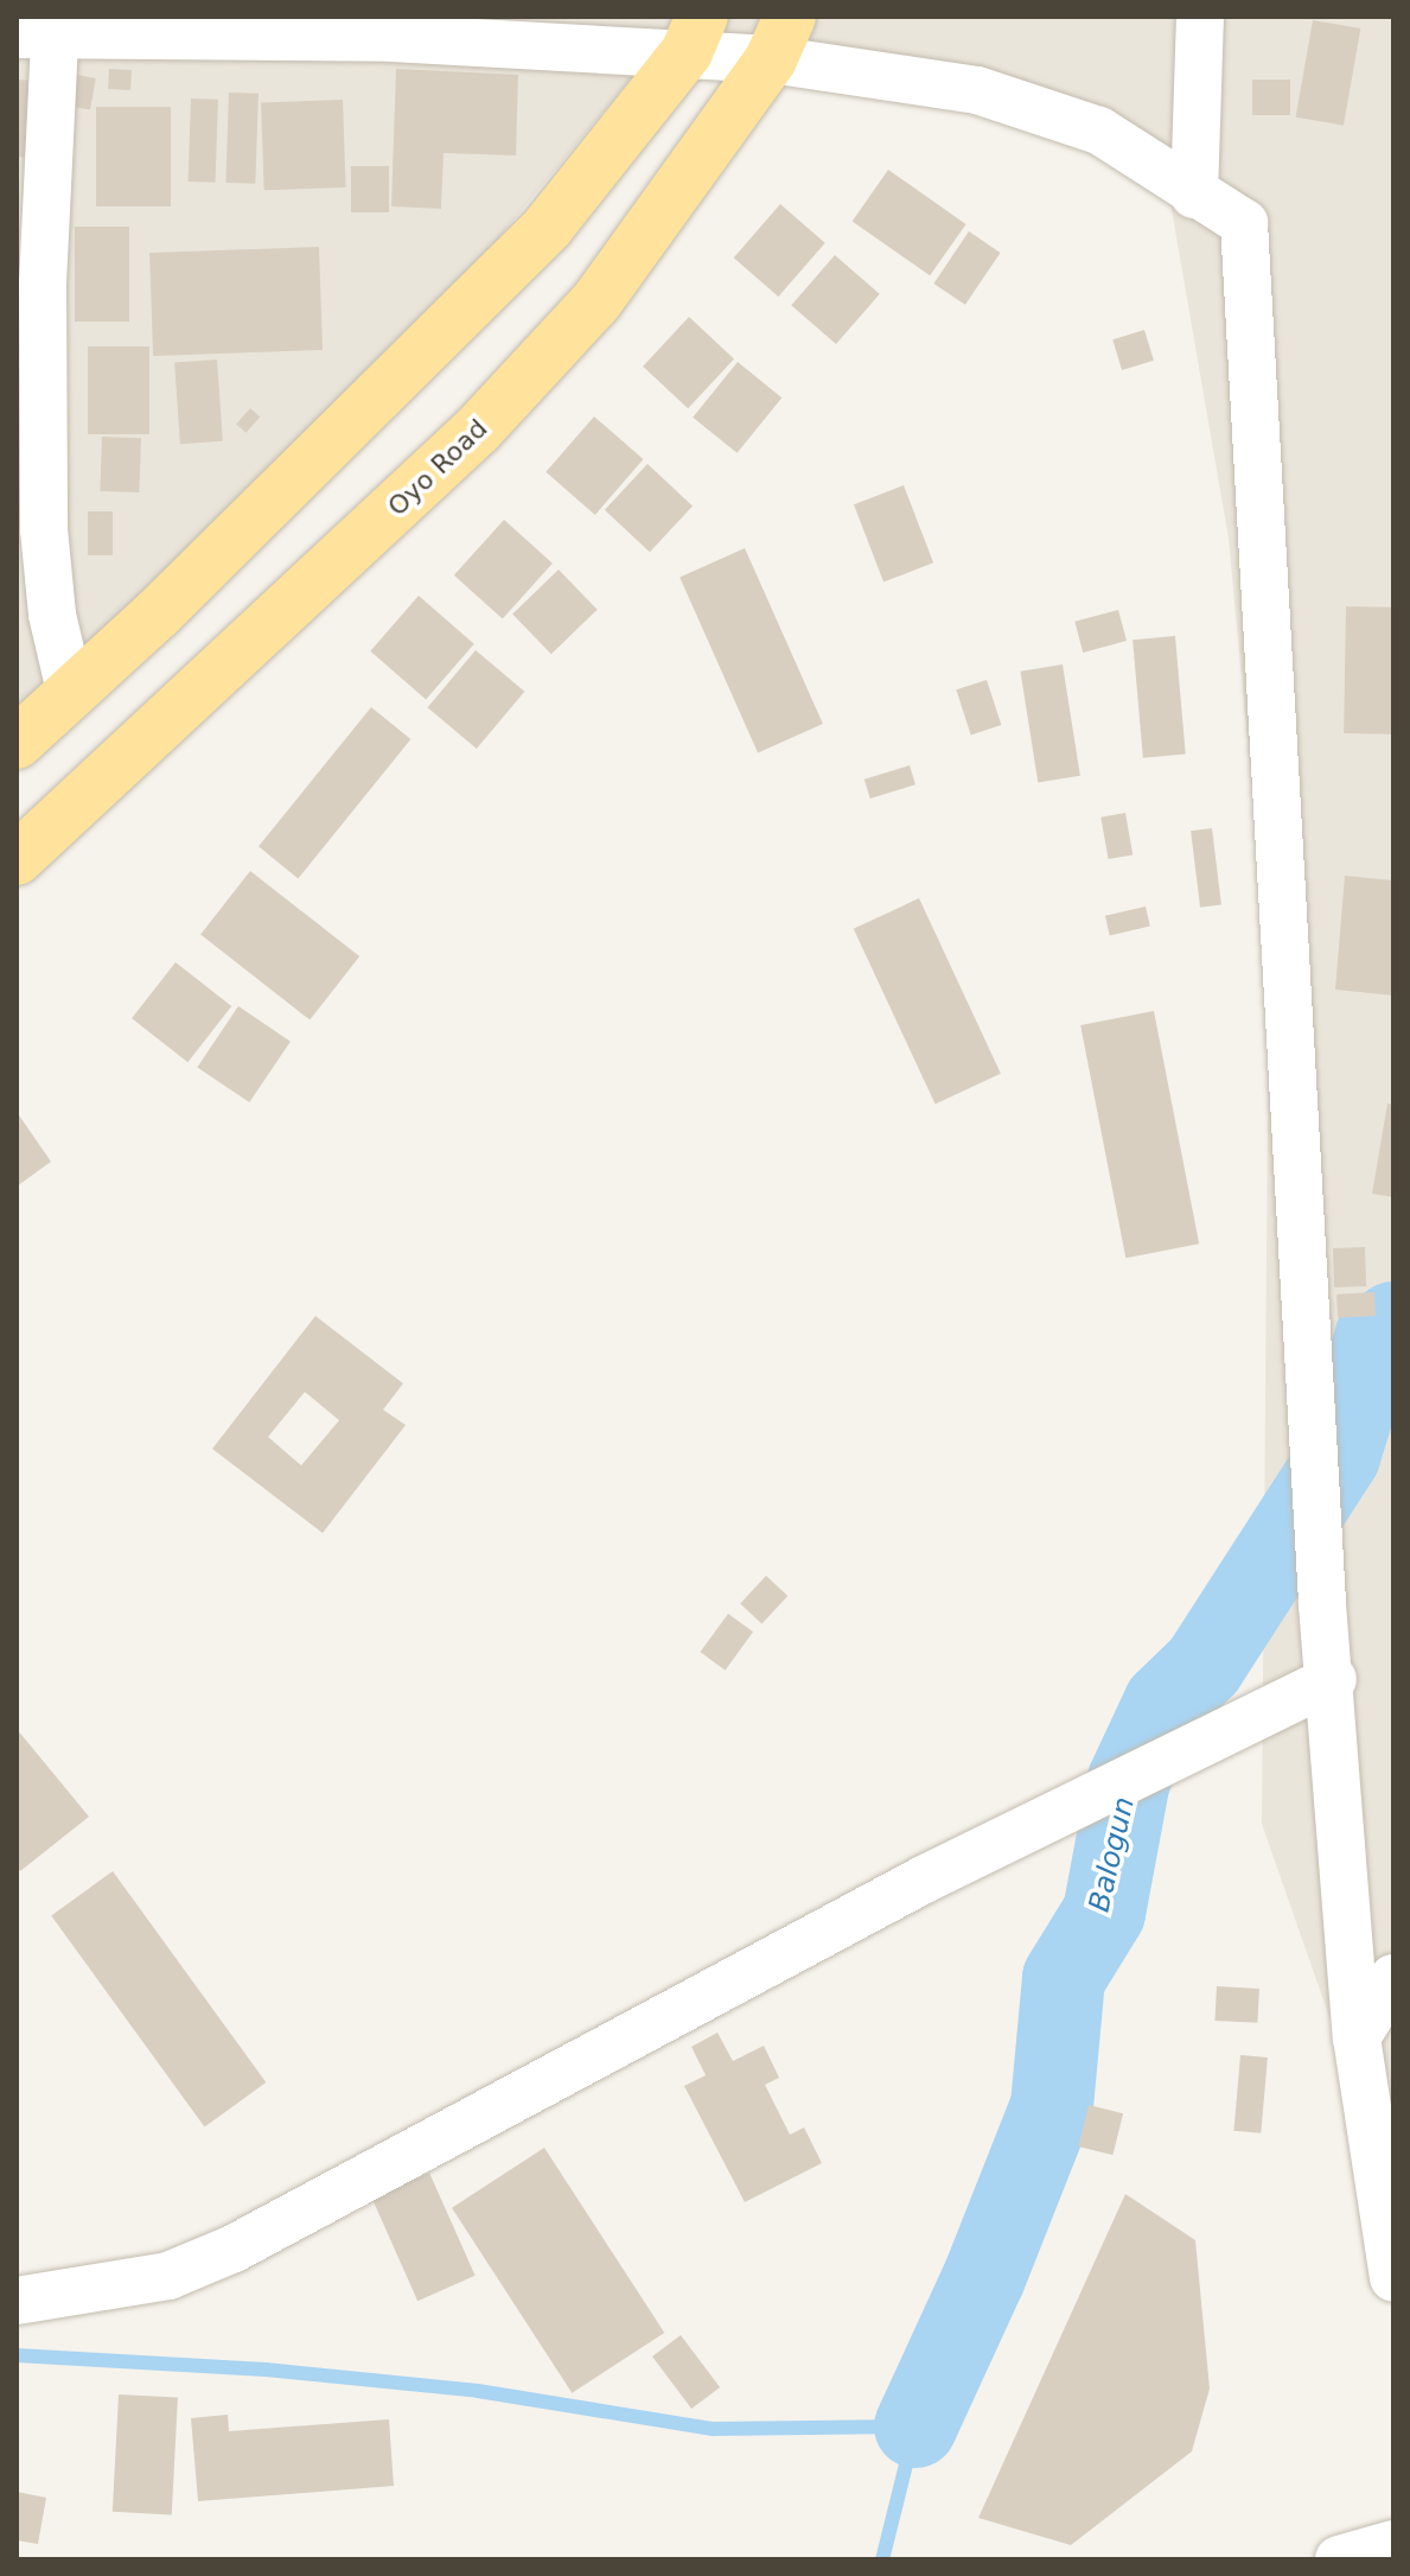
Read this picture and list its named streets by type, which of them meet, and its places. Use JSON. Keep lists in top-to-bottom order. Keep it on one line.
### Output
{"streets":{"main road":["Oyo Road"]},"water":["Balogun"]}
